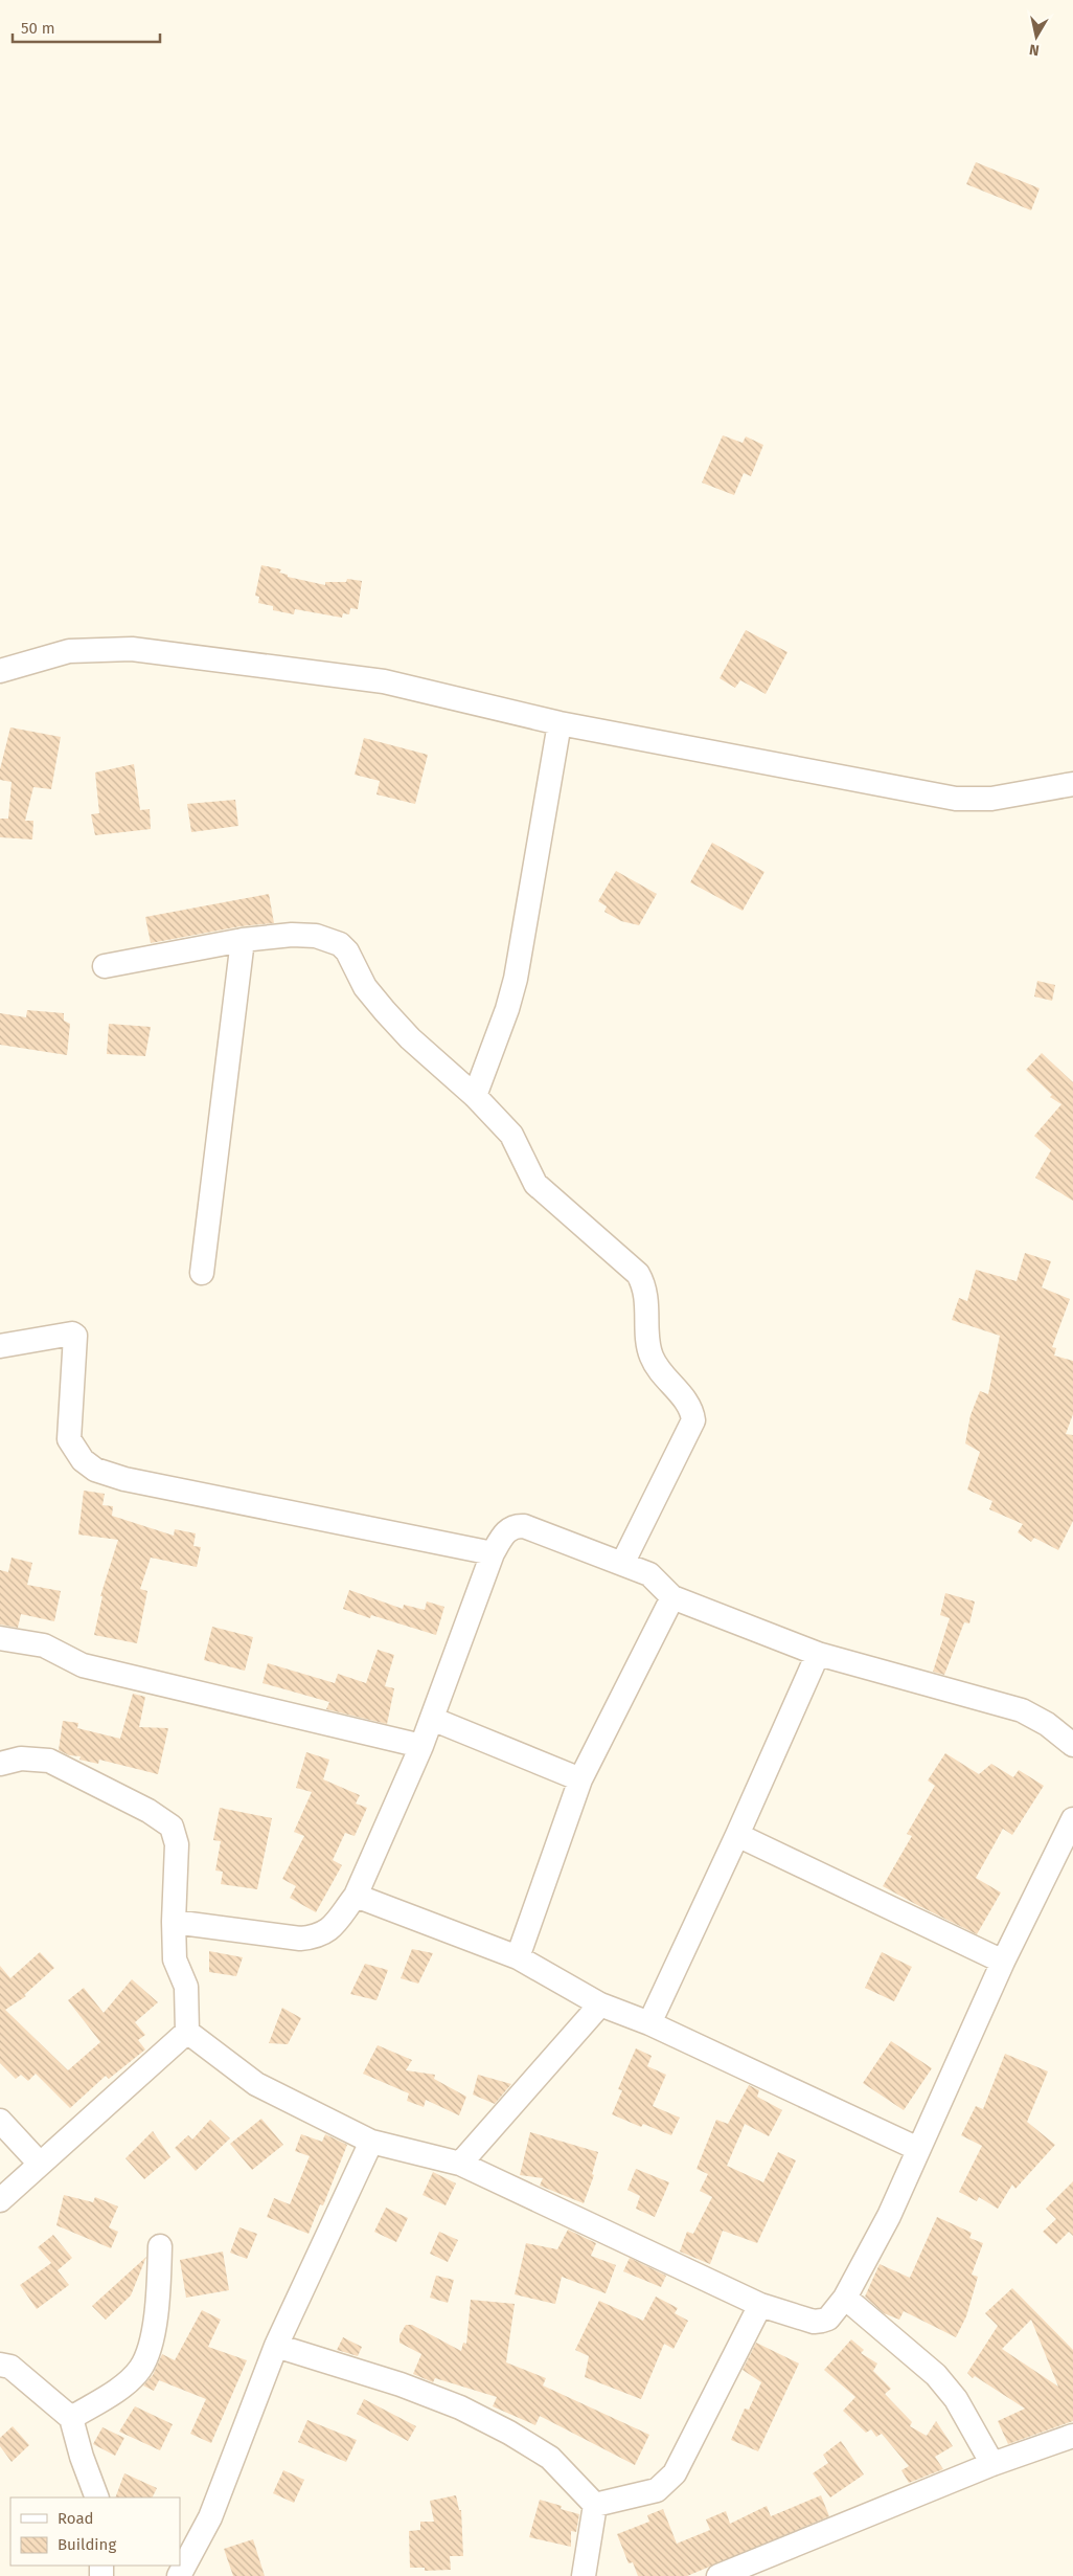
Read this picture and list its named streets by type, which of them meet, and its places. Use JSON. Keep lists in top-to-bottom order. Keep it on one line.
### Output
{"legend":["Road","Building"],"scale_bar":"50 m","north":"bottom"}
